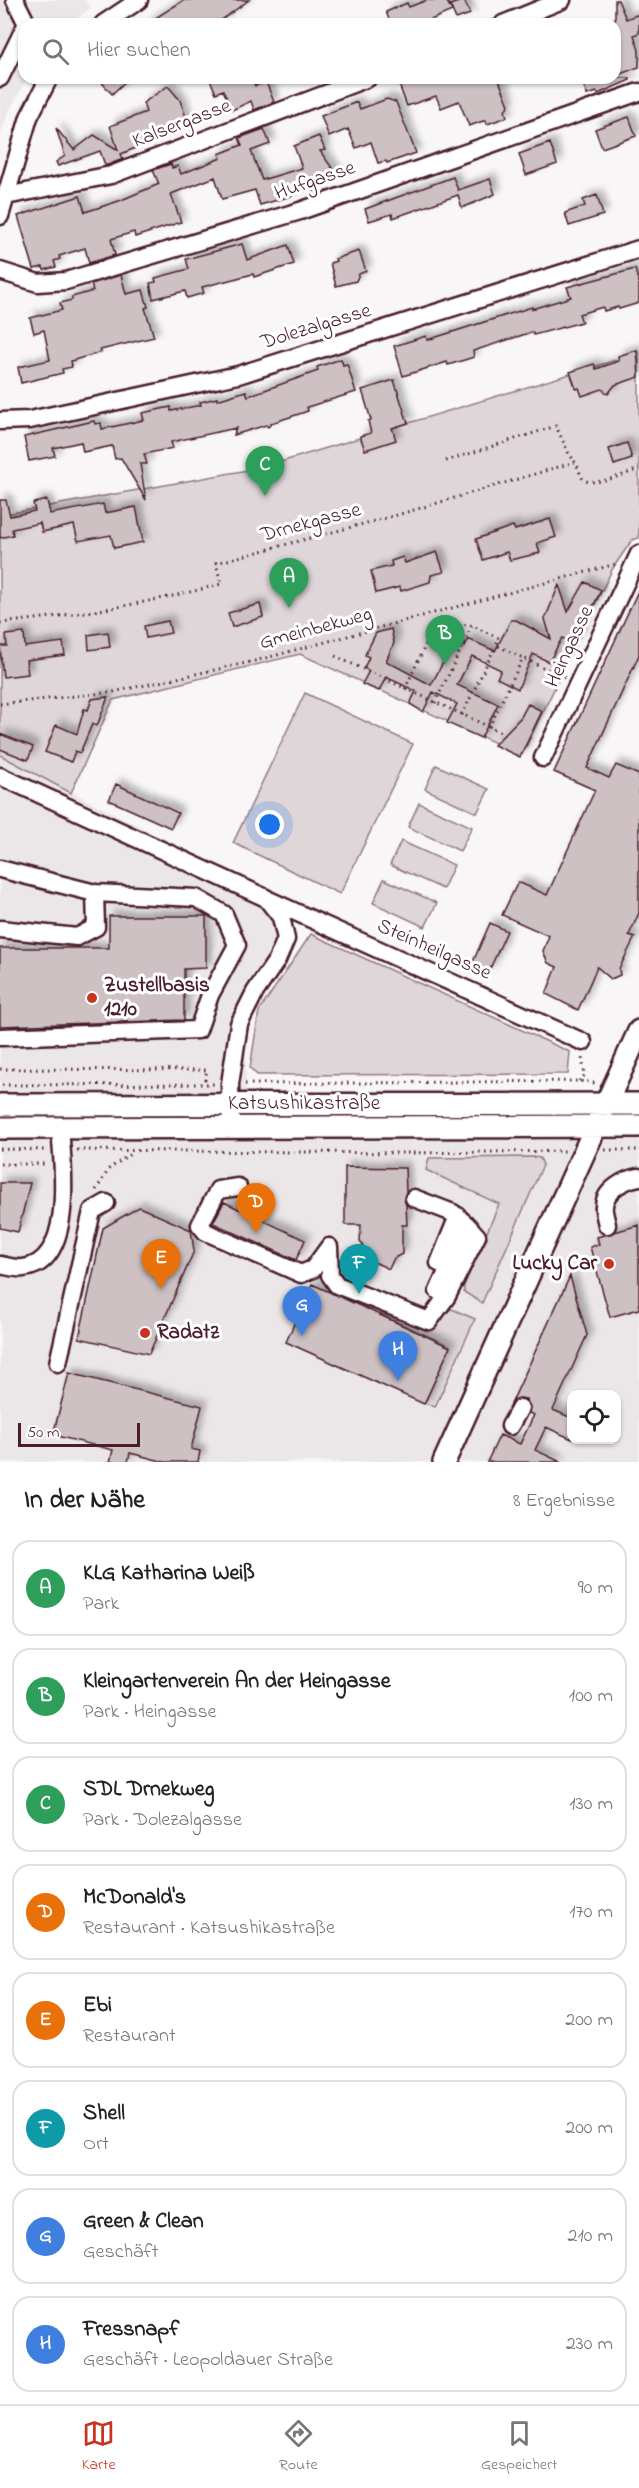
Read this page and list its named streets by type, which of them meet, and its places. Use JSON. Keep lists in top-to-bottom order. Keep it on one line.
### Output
{"streets":{"main road":["Katsushikastraße"],"street":["Kalsergasse","Hufgasse","Dolezalgasse","Heingasse","Steinheilgasse"],"path":["Drnekgasse","Gmeinbekweg"]},"crossings":[["Gmeinbekweg","Heingasse"]],"places":["Zustellbasis 1210","Lucky Car","Radatz"],"scale_bar":"50 m","page":{"search":"Hier suchen","pins":["C","A","B","D","E","F","G","H"],"scale":"50 m","heading":["In der Nähe","8 Ergebnisse"],"list":[{"mark":"A","name":"KLG Katharina Weiß","note":"Park","value":"90 m"},{"mark":"B","name":"Kleingartenverein An der Heingasse","note":"Park · Heingasse","value":"100 m"},{"mark":"C","name":"SDL Drnekweg","note":"Park · Dolezalgasse","value":"130 m"},{"mark":"D","name":"McDonald's","note":"Restaurant · Katsushikastraße","value":"170 m"},{"mark":"E","name":"Ebi","note":"Restaurant","value":"200 m"},{"mark":"F","name":"Shell","note":"Ort","value":"200 m"},{"mark":"G","name":"Green & Clean","note":"Geschäft","value":"210 m"},{"mark":"H","name":"Fressnapf","note":"Geschäft · Leopoldauer Straße","value":"230 m"}],"nav":["Karte","Route","Gespeichert"]}}
